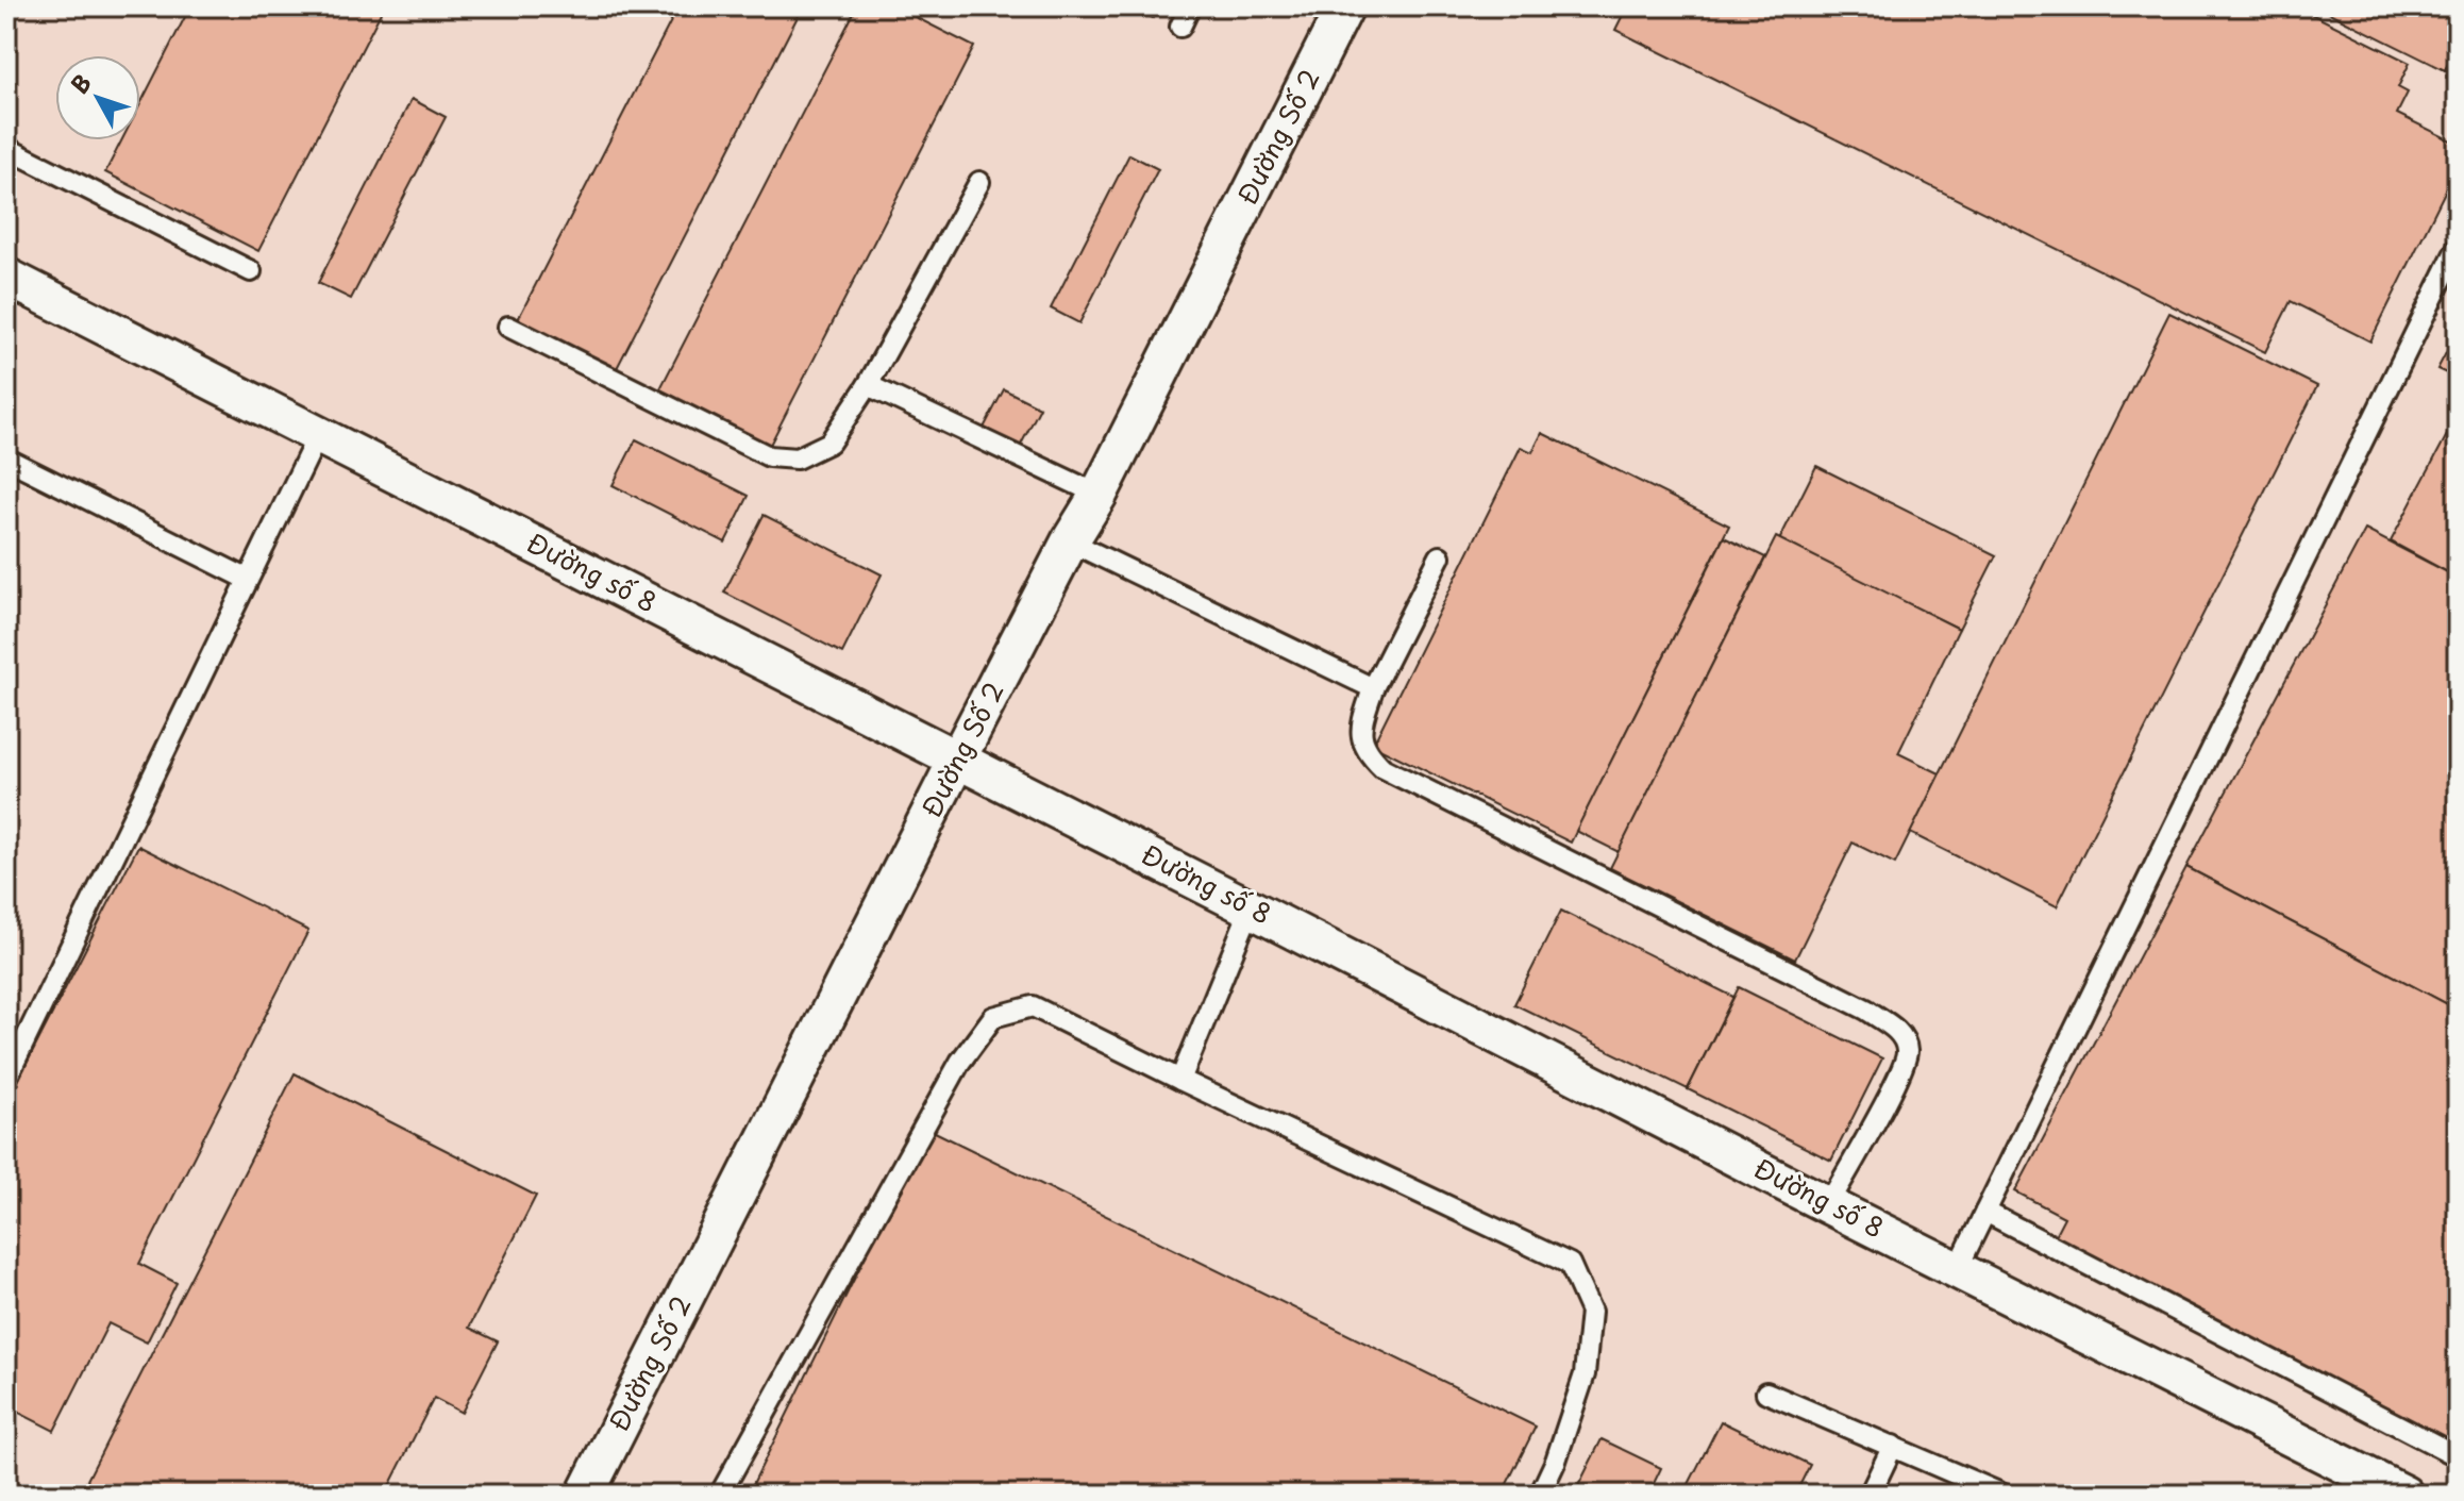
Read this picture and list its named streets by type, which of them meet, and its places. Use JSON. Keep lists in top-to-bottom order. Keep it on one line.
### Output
{"streets":{"street":["Đường Số 2","Đường số 8"]},"crossings":[["Đường Số 2","Đường số 8"]],"north":"top left"}
